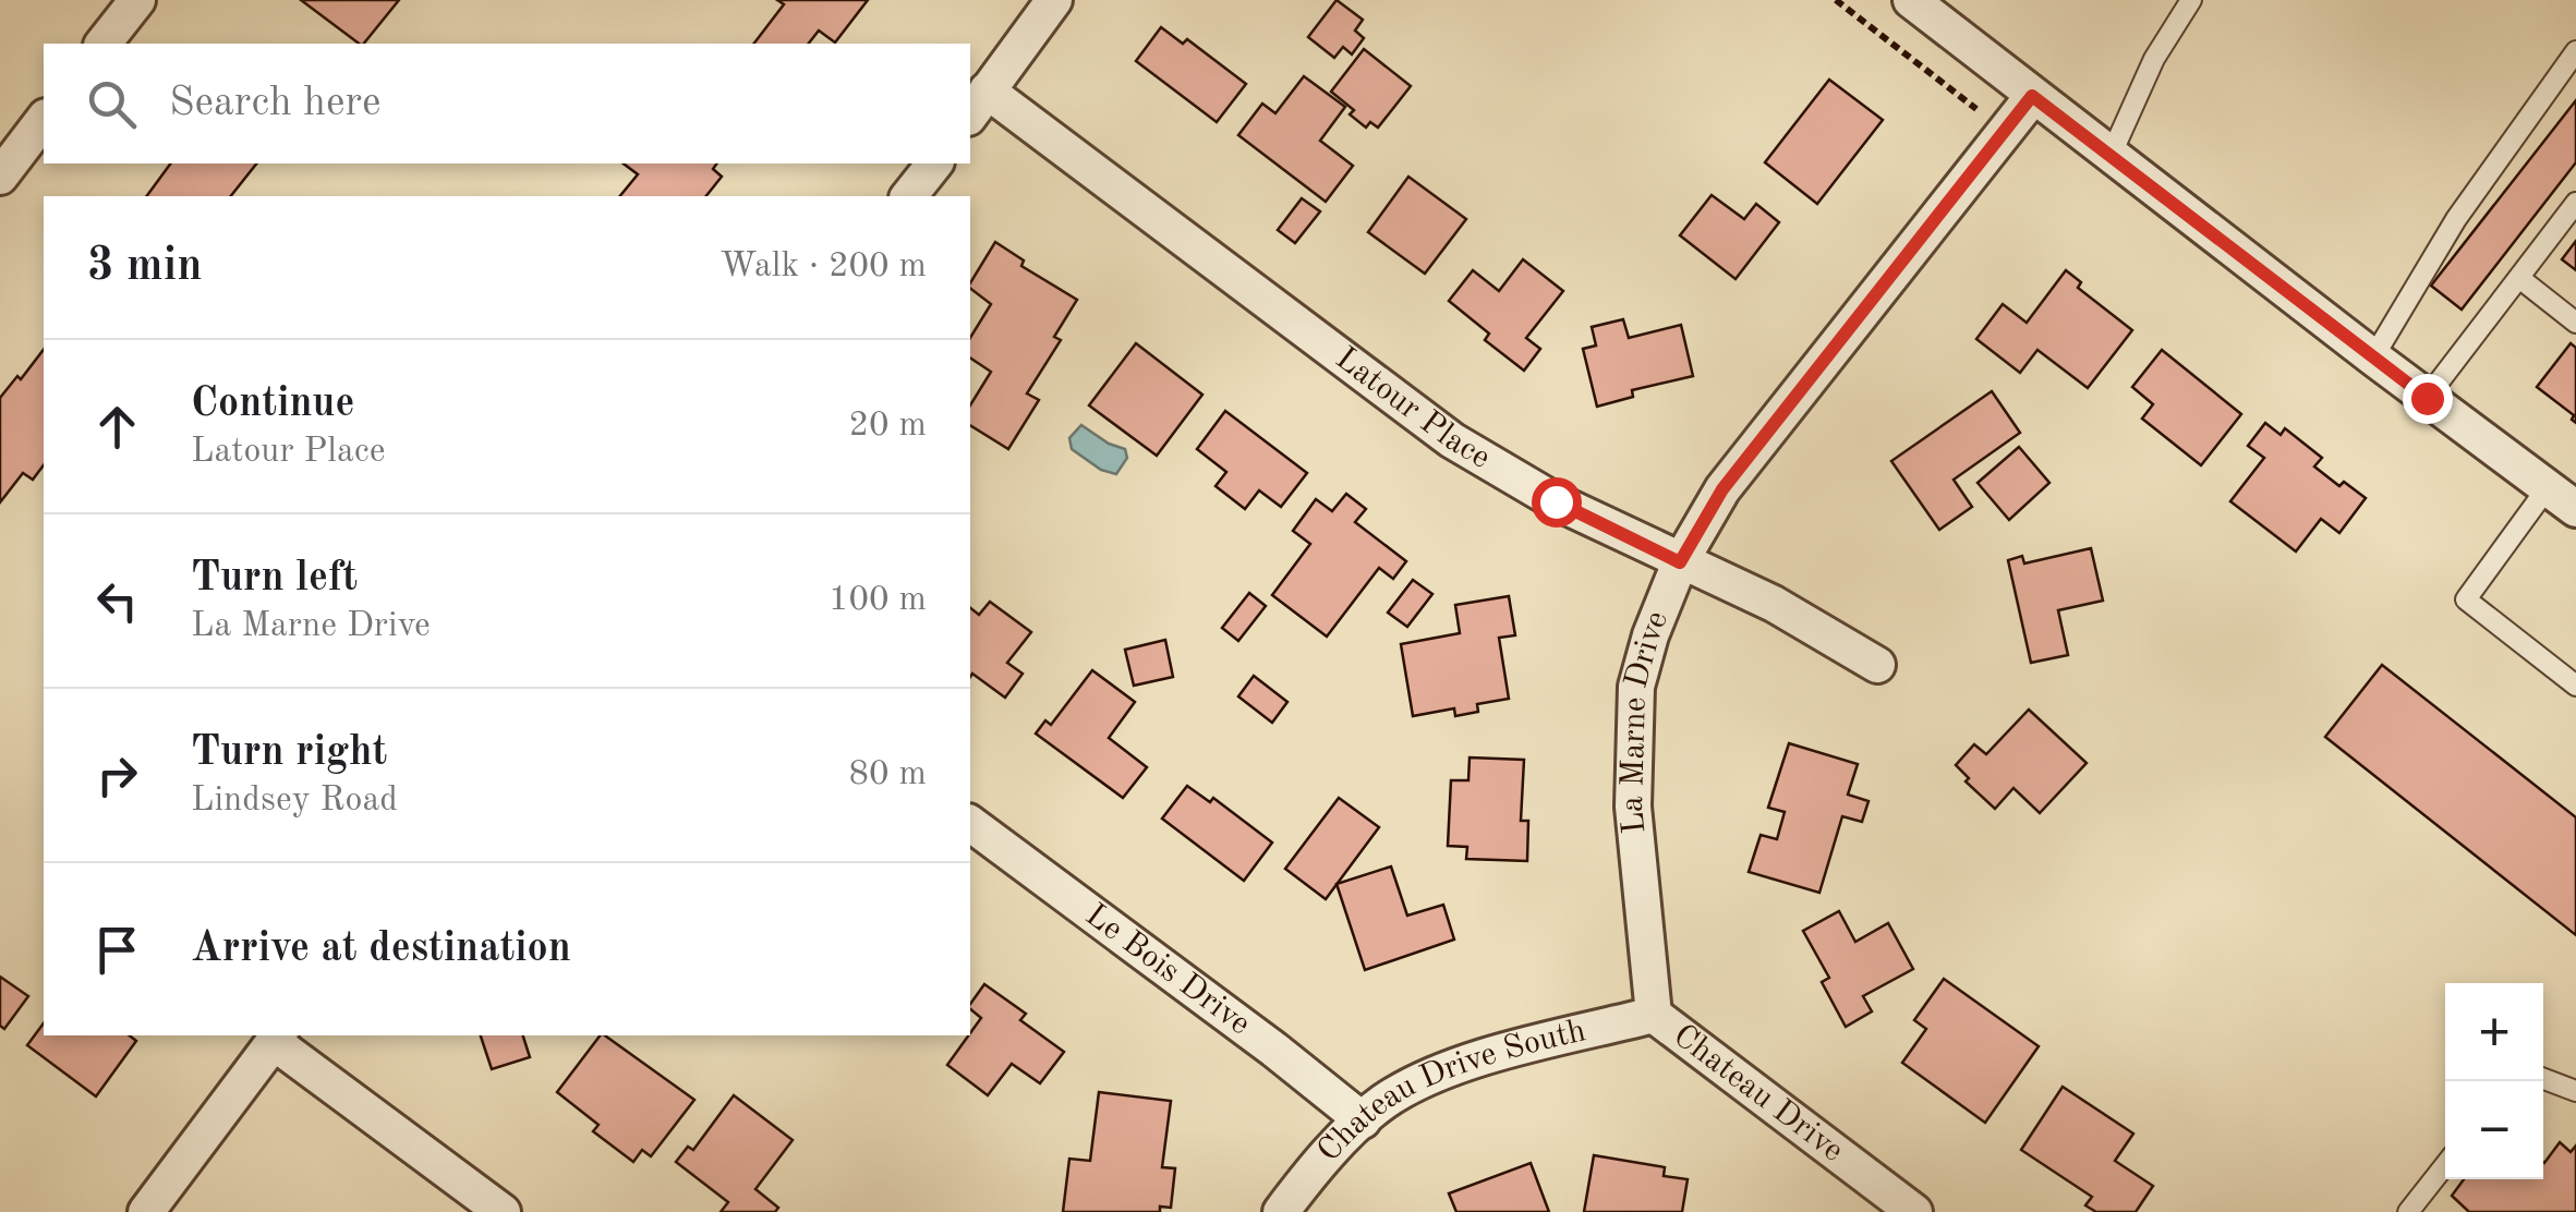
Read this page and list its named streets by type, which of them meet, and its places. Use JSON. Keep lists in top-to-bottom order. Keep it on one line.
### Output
{"streets":{"street":["Latour Place","La Marne Drive","Le Bois Drive","Chateau Drive","Chateau Drive South"]},"crossings":[["Latour Place","La Marne Drive"],["La Marne Drive","Chateau Drive"],["La Marne Drive","Chateau Drive South"],["Le Bois Drive","Chateau Drive South"],["Chateau Drive","Chateau Drive South"]],"page":{"search":"Search here","heading":["3 min","Walk · 200 m"],"list":[["Continue","Latour Place","20 m"],["Turn left","La Marne Drive","100 m"],["Turn right","Lindsey Road","80 m"],"Arrive at destination"],"map_buttons":["+","−"]}}
